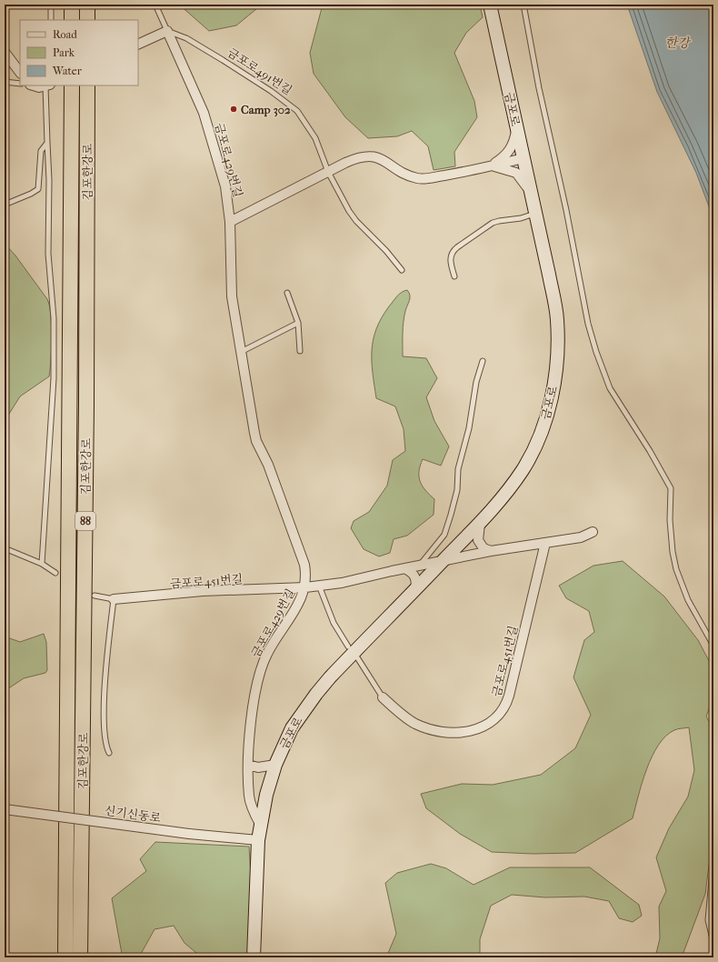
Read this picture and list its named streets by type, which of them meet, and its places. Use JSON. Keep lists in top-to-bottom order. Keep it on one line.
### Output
{"streets":{"highway":["김포한강로","88"],"main road":["금포로"],"street":["금포로429번길","금포로451번길","신기신동로"],"lane":["금포로491번길"]},"crossings":[["금포로491번길","금포로429번길"],["금포로","금포로429번길"],["금포로","금포로451번길"],["금포로","신기신동로"],["금포로429번길","금포로451번길"]],"water":["한강"],"places":["Camp 302"],"legend":["Road","Park","Water"]}
